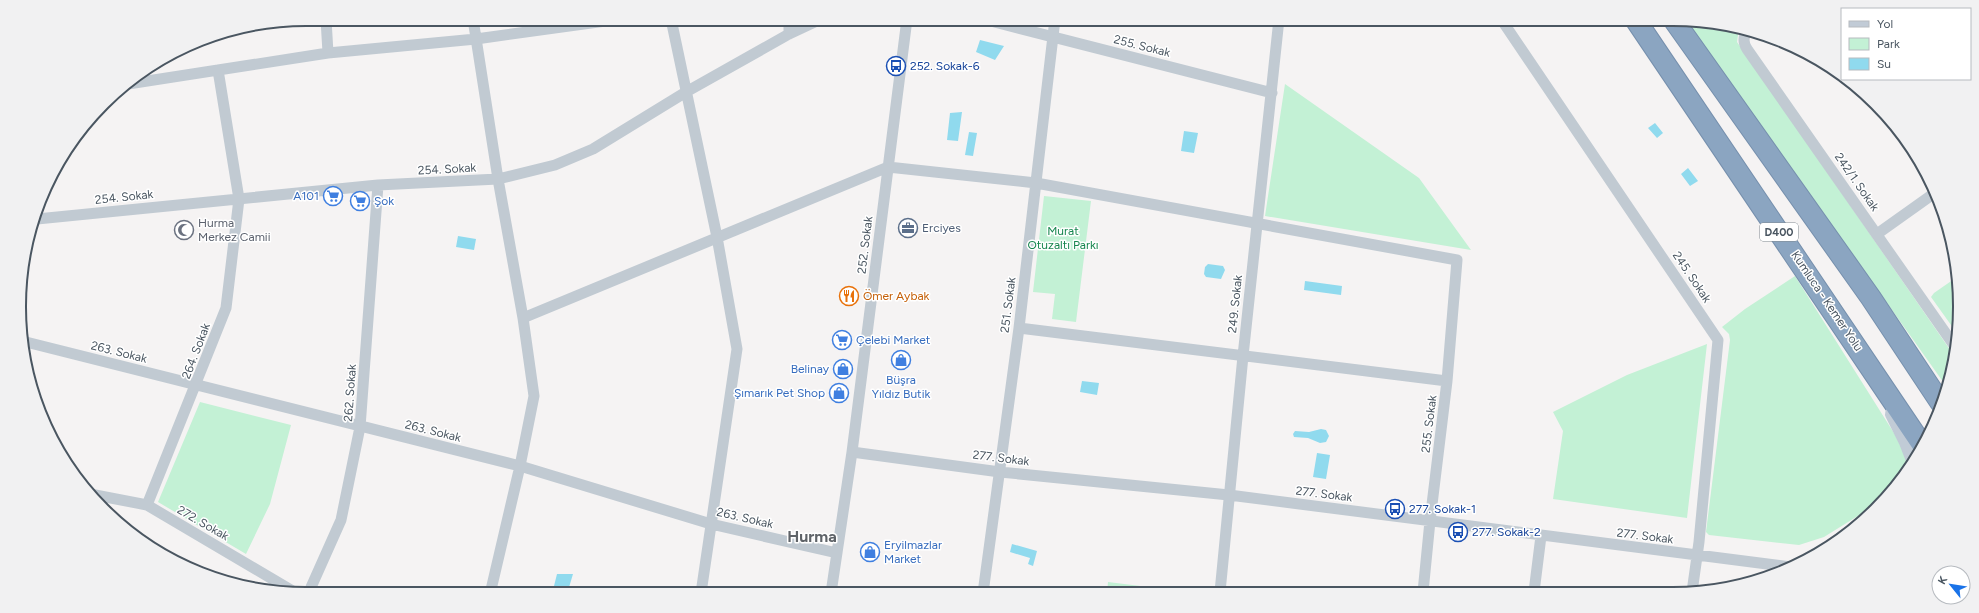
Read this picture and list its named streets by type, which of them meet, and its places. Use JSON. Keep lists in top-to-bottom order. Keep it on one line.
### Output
{"streets":{"highway":["D400","Kumluca - Kemer Yolu"],"street":["255. Sokak","254. Sokak","242/1. Sokak","252. Sokak","245. Sokak","249. Sokak","251. Sokak","264. Sokak","263. Sokak","262. Sokak","277. Sokak","272. Sokak"]},"crossings":[["255. Sokak","249. Sokak"],["255. Sokak","251. Sokak"],["255. Sokak","277. Sokak"],["254. Sokak","264. Sokak"],["254. Sokak","262. Sokak"],["252. Sokak","263. Sokak"],["252. Sokak","277. Sokak"],["245. Sokak","277. Sokak"],["249. Sokak","277. Sokak"],["251. Sokak","277. Sokak"],["264. Sokak","263. Sokak"],["264. Sokak","272. Sokak"],["263. Sokak","262. Sokak"]],"districts":["Hurma"],"parks":["Murat Otuzaltı Parkı"],"places":{"bus stop":["252. Sokak-6","277. Sokak-1","277. Sokak-2"],"supermarket":["A101","Şok","Çelebi Market"],"office":["Erciyes"],"mosque":["Hurma Merkez Camii"],"restaurant":["Ömer Aybak"],"shop":["Büşra Yıldız Butik","Belinay","Şımarık Pet Shop","Eryilmazlar Market"]},"legend":["Yol","Park","Su"],"north":"top left"}
